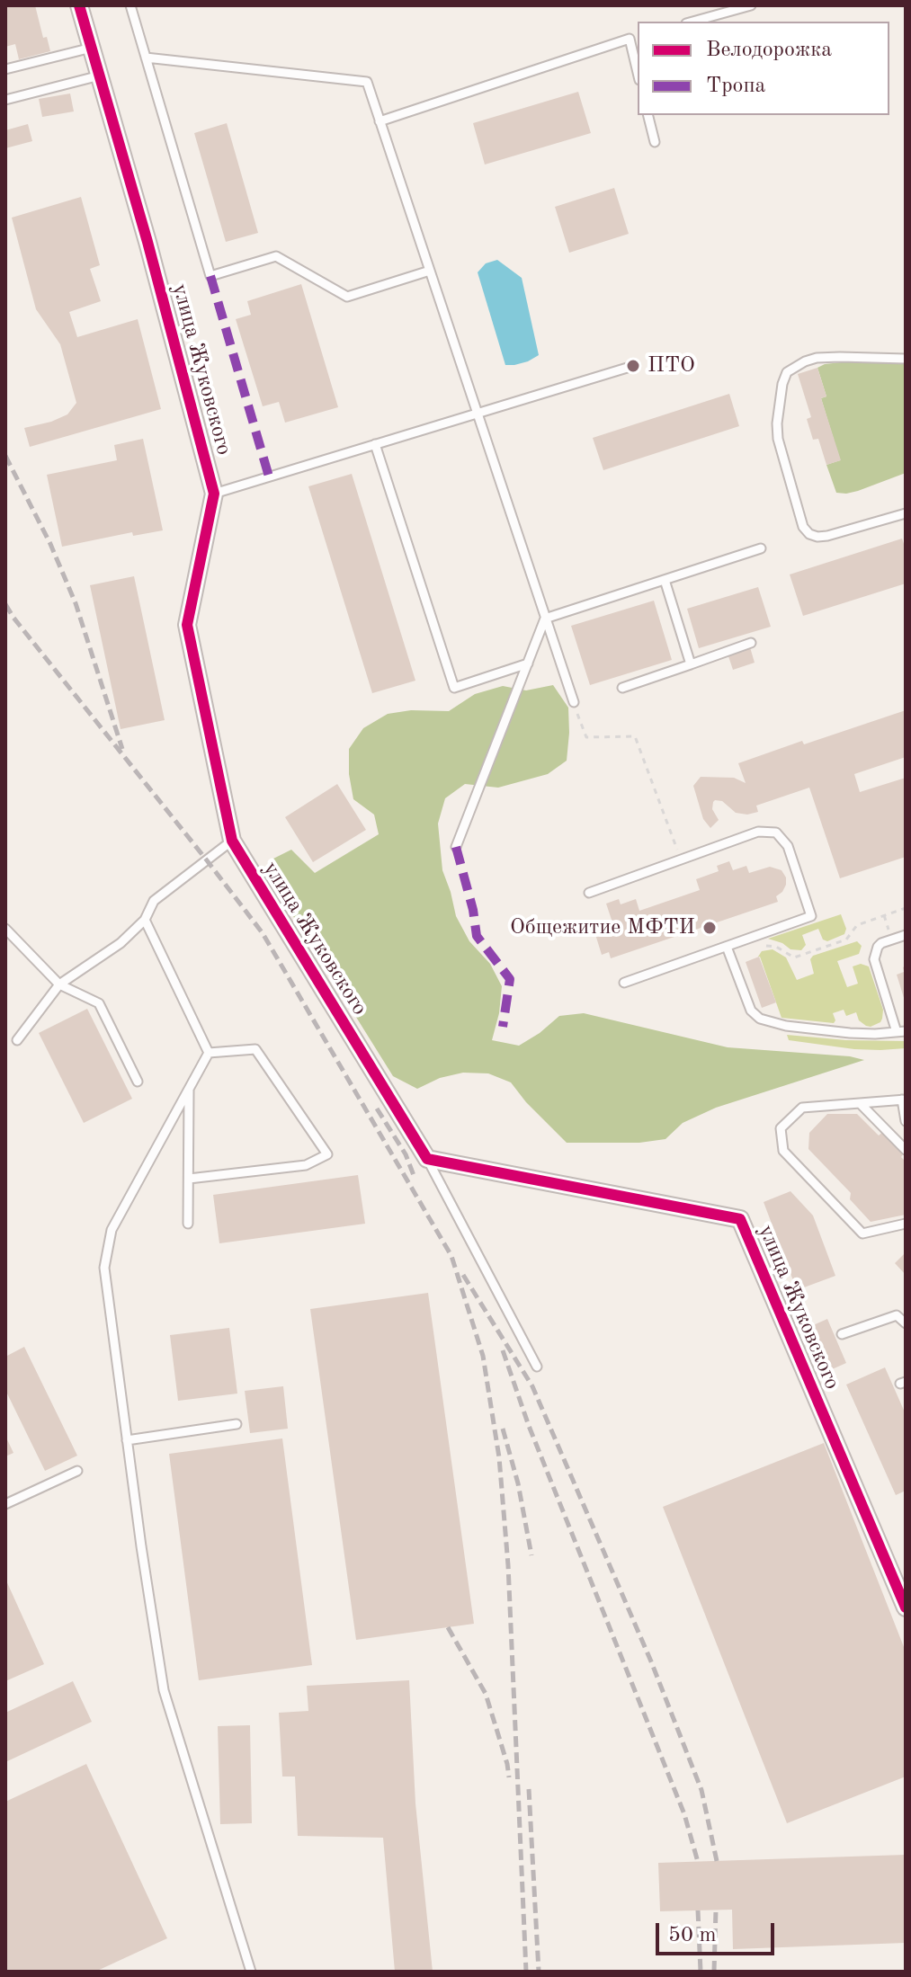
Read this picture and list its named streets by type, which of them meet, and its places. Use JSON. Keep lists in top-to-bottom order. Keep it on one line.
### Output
{"streets":{"street":["улица Жуковского"]},"places":["ПТО","Общежитие МФТИ"],"legend":["Велодорожка","Тропа"],"scale_bar":"50 m"}
